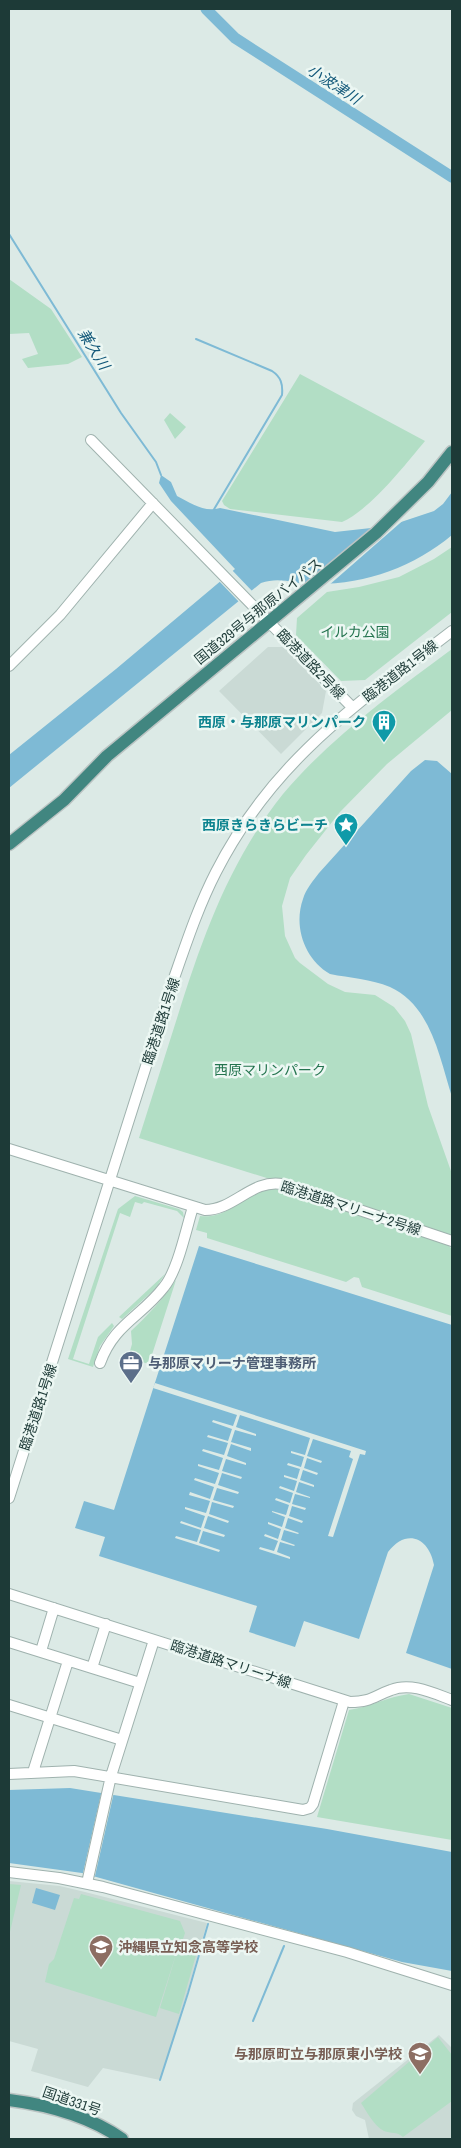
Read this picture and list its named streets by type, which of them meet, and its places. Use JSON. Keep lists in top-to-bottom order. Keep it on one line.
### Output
{"streets":{"highway":["国道329号与那原バイパス","国道331号"],"street":["臨港道路2号線","臨港道路1号線","臨港道路マリーナ2号線","臨港道路マリーナ線"]},"crossings":[["国道329号与那原バイパス","臨港道路2号線"],["臨港道路2号線","臨港道路1号線"],["臨港道路1号線","臨港道路マリーナ2号線"]],"water":["小波津川","兼久川"],"parks":["イルカ公園","西原マリンパーク"],"places":{"building":["西原・与那原マリンパーク"],"place":["西原きらきらビーチ"],"office":["与那原マリーナ管理事務所"],"school or university":["沖縄県立知念高等学校","与那原町立与那原東小学校"]}}
